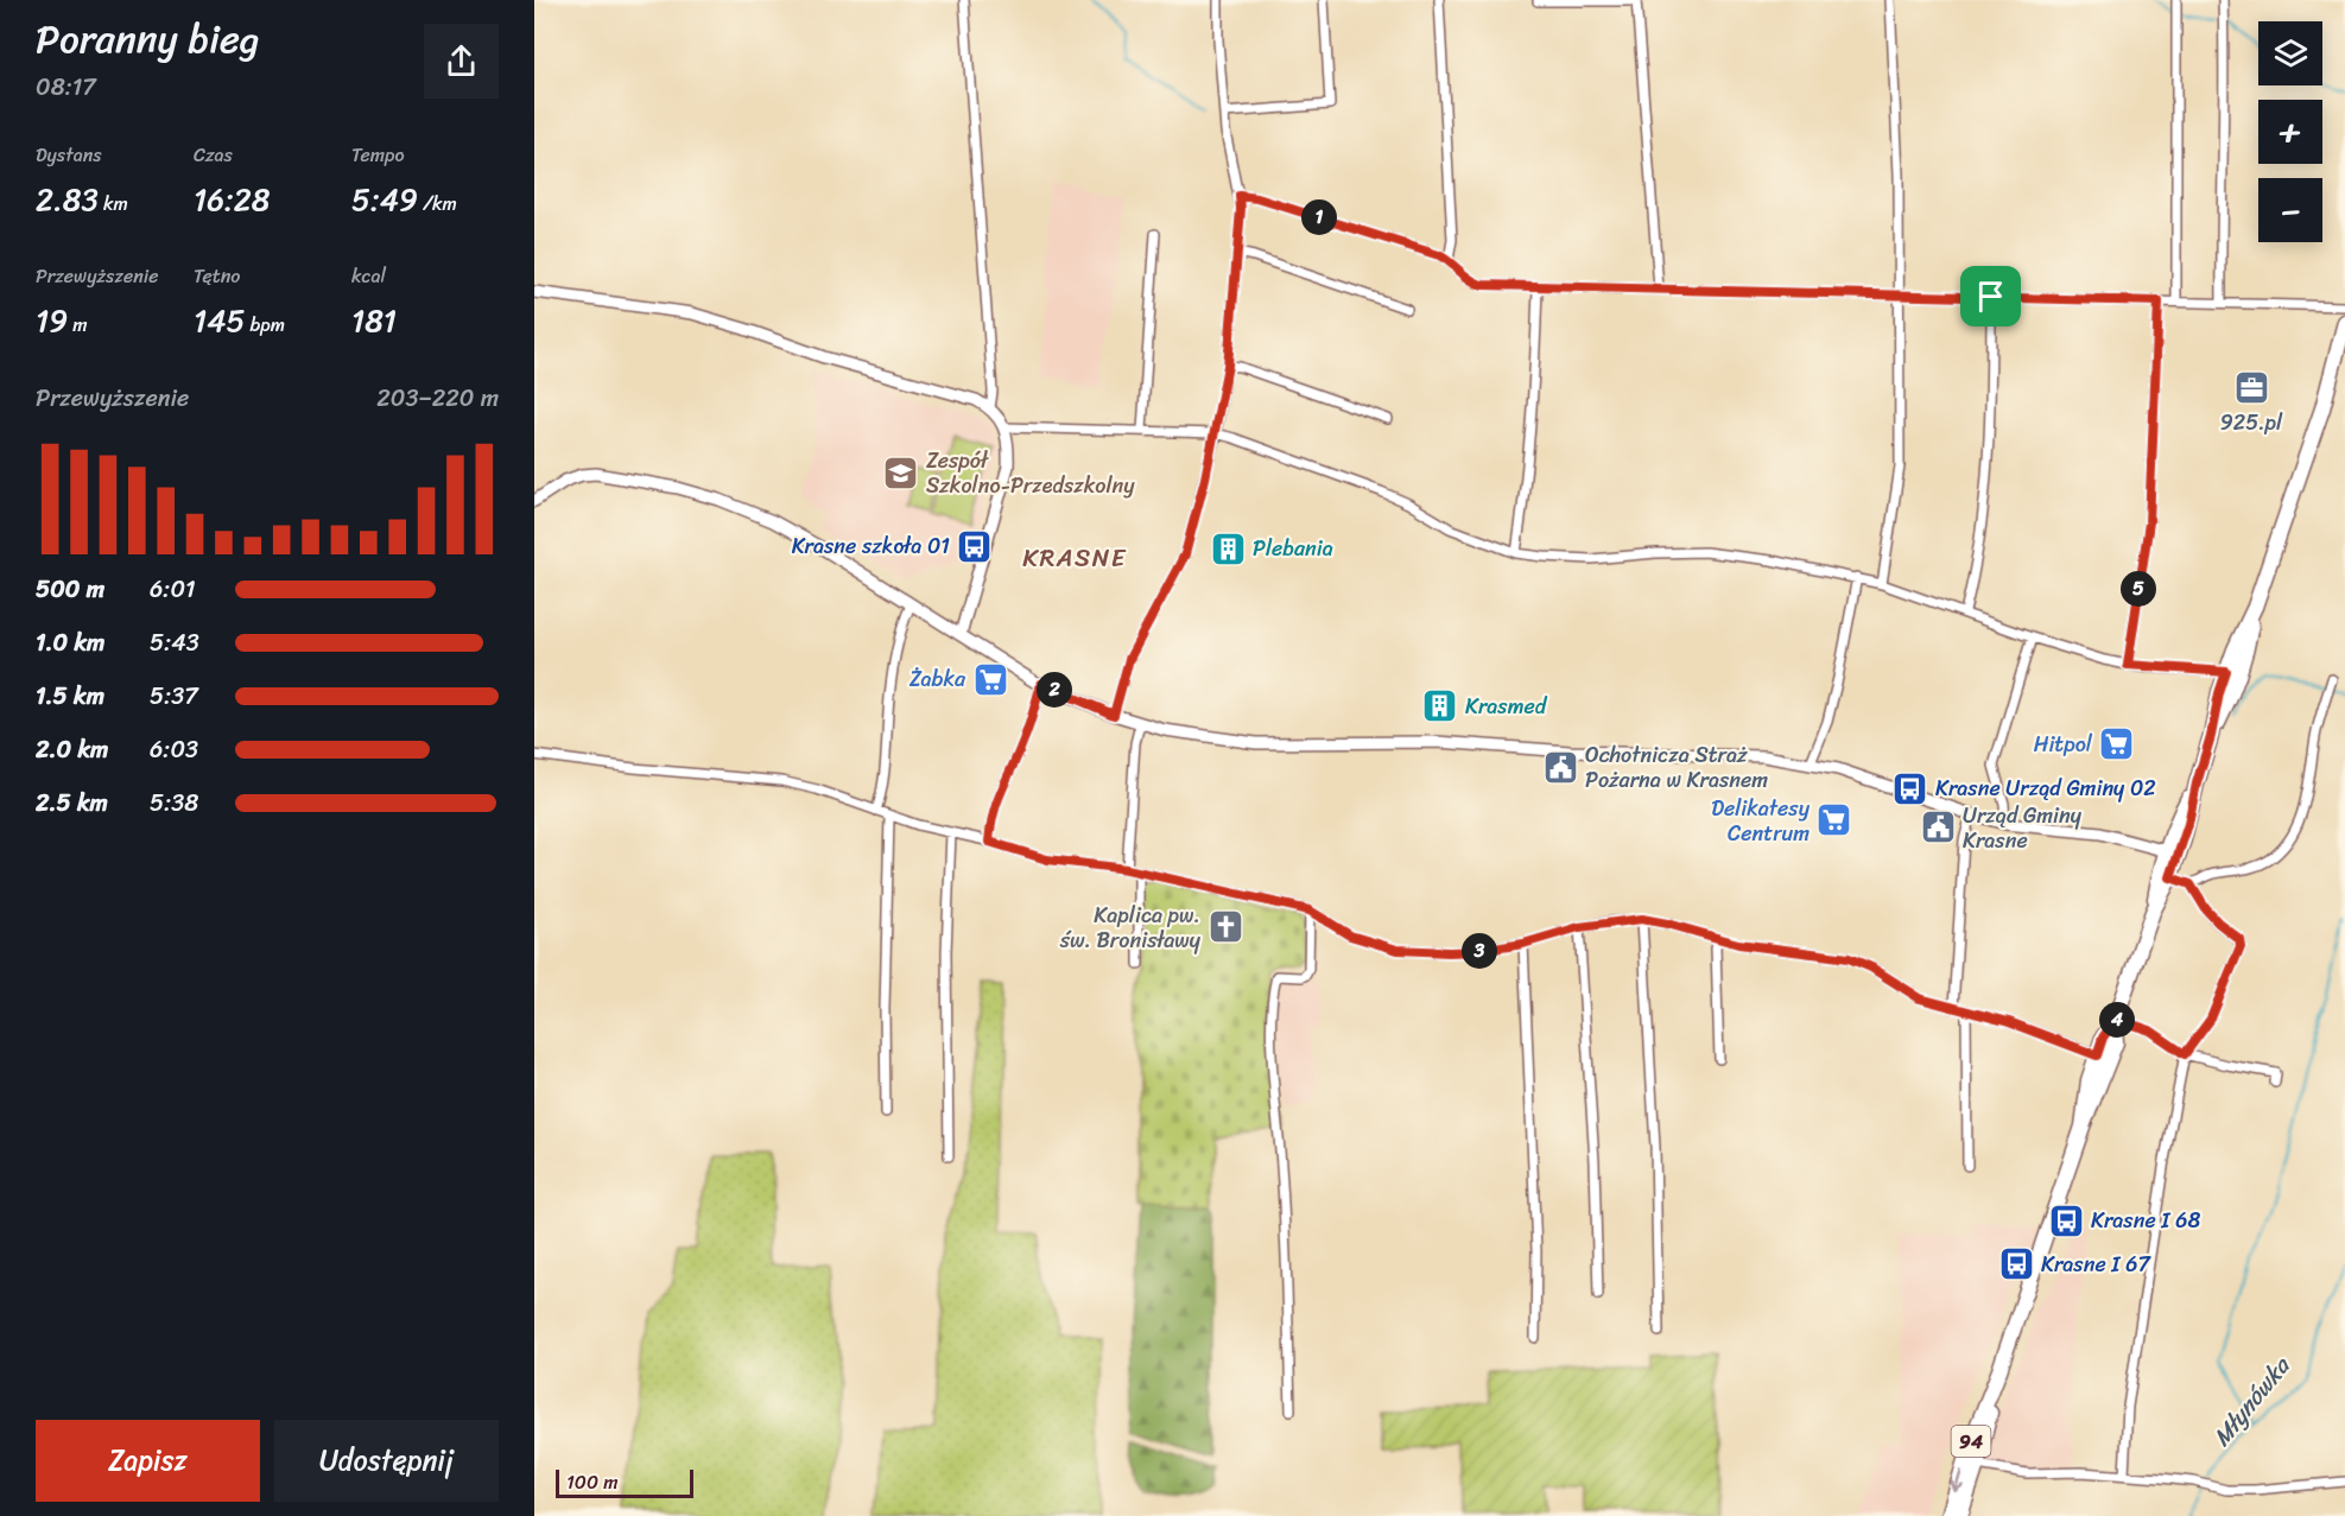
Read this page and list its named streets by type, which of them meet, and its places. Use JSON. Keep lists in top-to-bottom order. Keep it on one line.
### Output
{"streets":{"main road":["94"]},"districts":["KRASNE"],"water":["Młynówka"],"places":{"office":["925.pl"],"school or university":["Zespół Szkolno-Przedszkolny"],"bus stop":["Krasne szkoła 01","Krasne Urząd Gminy 02","Krasne I 68","Krasne I 67"],"building":["Plebania","Krasmed"],"supermarket":["Żabka","Hitpol","Delikatesy Centrum"],"public building":["Ochotnicza Straż Pożarna w Krasnem","Urząd Gminy Krasne"],"church":["Kaplica pw. św. Bronisławy"]},"scale_bar":"100 m","page":{"heading":["Poranny bieg","08:17"],"map_buttons":["+","−"],"stats":[["Dystans","2.83 km"],["Czas","16:28"],["Tempo","5:49 /km"],["Przewyższenie","19 m"],["Tętno","145 bpm"],["kcal","181"]],"pins":["1","5","2","3","4"],"chart":["Przewyższenie","203–220 m"],"list":[{"name":"500 m","note":"6:01"},{"name":"1.0 km","note":"5:43"},{"name":"1.5 km","note":"5:37"},{"name":"2.0 km","note":"6:03"},{"name":"2.5 km","note":"5:38"}],"buttons":["Zapisz","Udostępnij"],"scale":"100 m"}}
